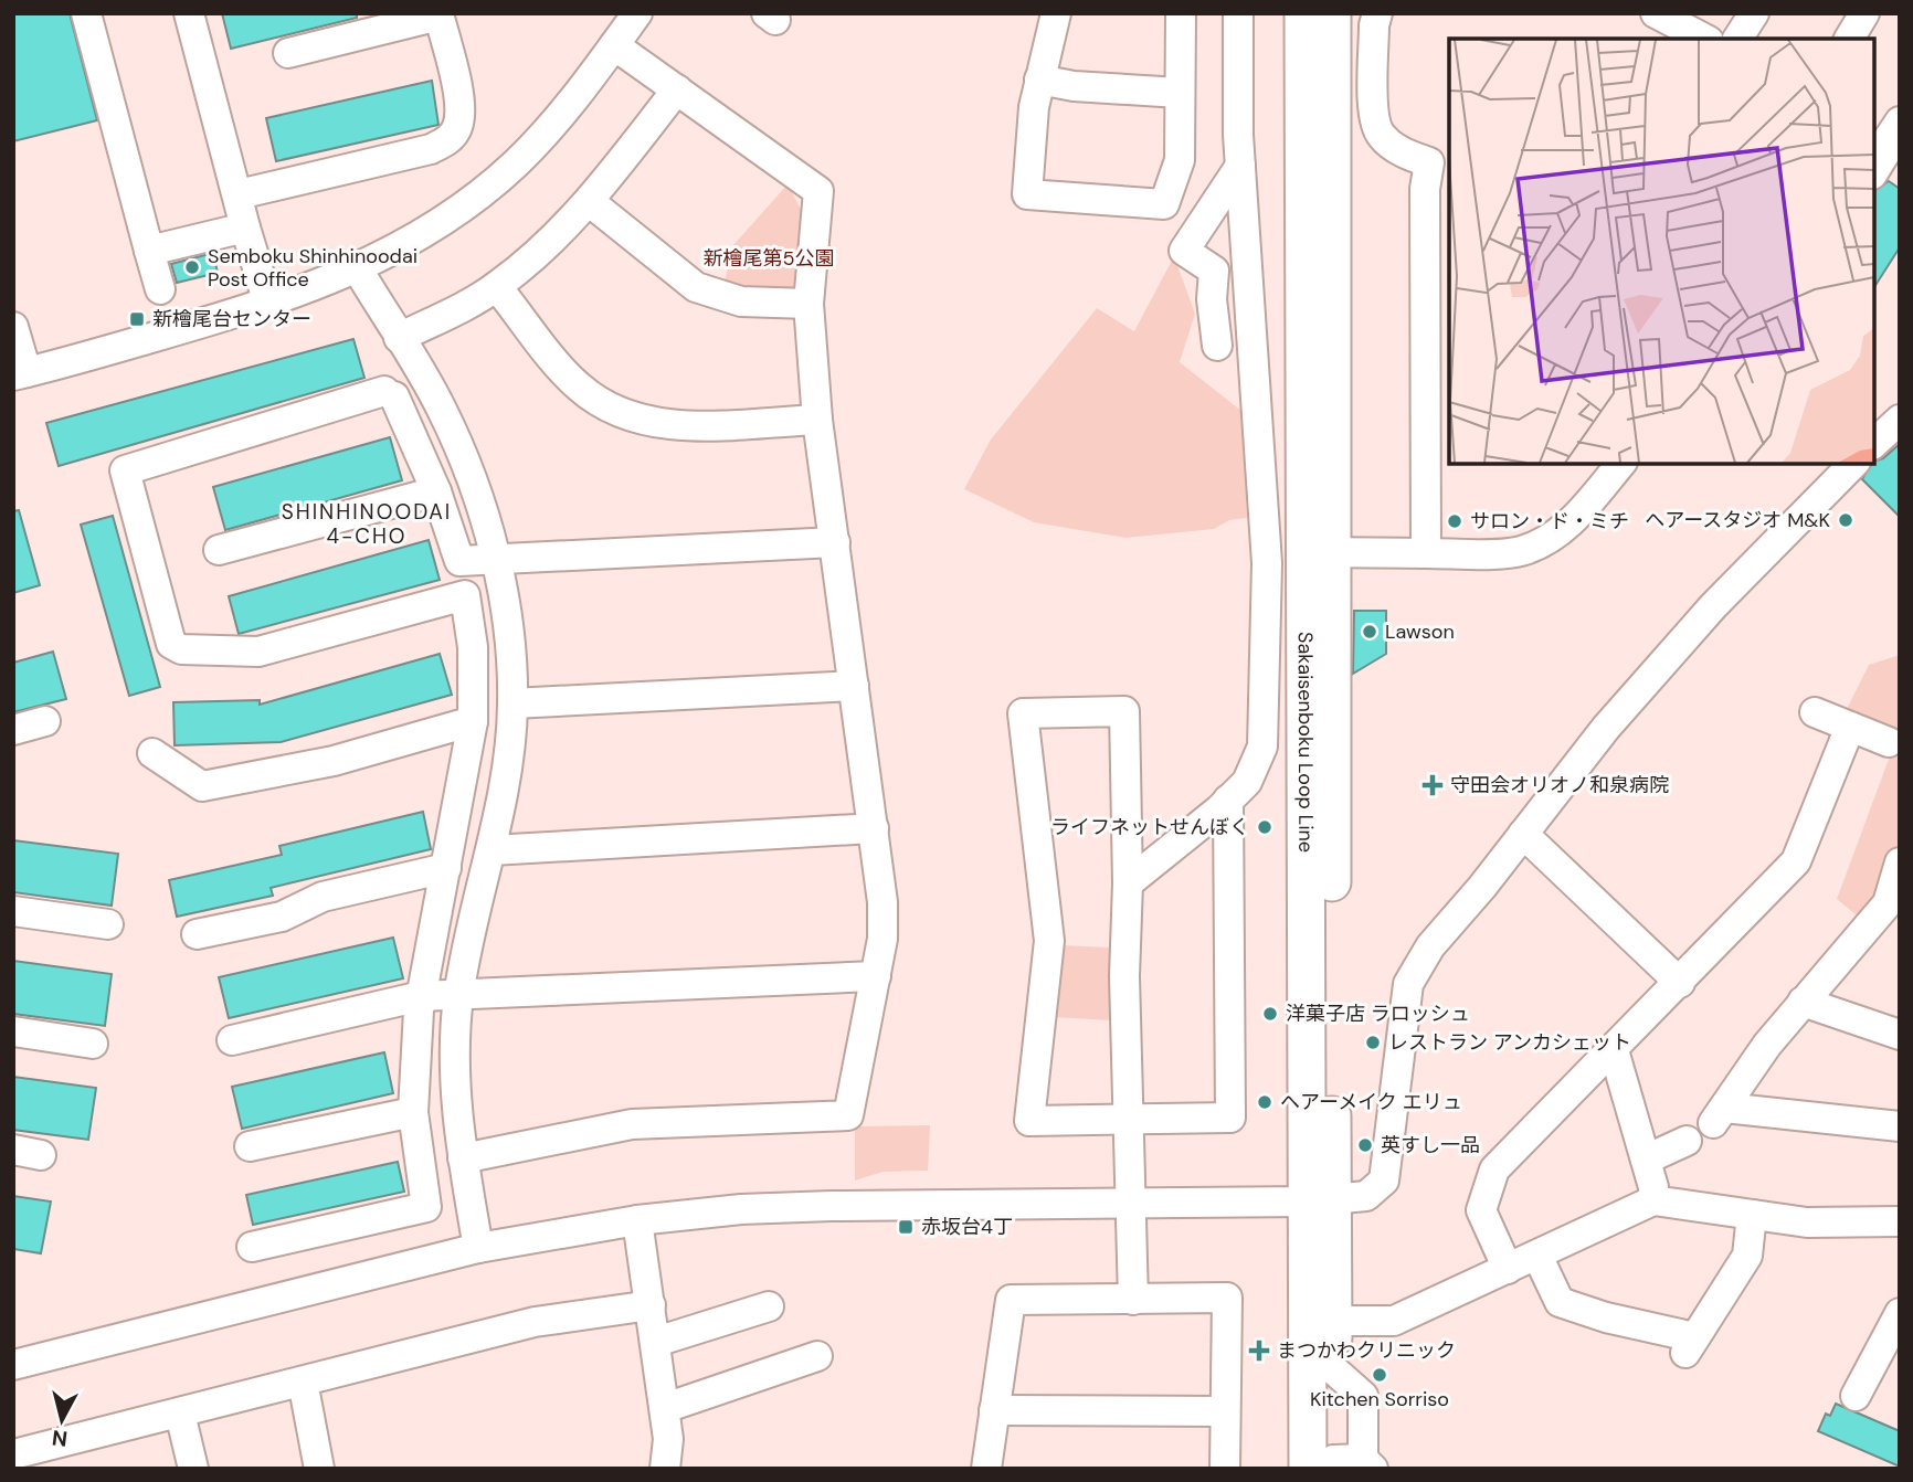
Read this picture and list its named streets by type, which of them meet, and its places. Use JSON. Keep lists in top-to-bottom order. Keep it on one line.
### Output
{"streets":{"main road":["Sakaisenboku Loop Line"]},"districts":["SHINHINOODAI 4-CHO"],"parks":["新檜尾第5公園"],"places":{"other":["Semboku Shinhinoodai Post Office","ヘアースタジオ M&K","サロン・ド・ミチ","Lawson","ライフネットせんぼく","洋菓子店 ラロッシュ","レストラン アンカシェット","ヘアーメイク エリュ","英すし一品","Kitchen Sorriso"],"transit":["新檜尾台センター","赤坂台4丁"],"health":["守田会オリオノ和泉病院","まつかわクリニック"]},"north":"bottom"}
